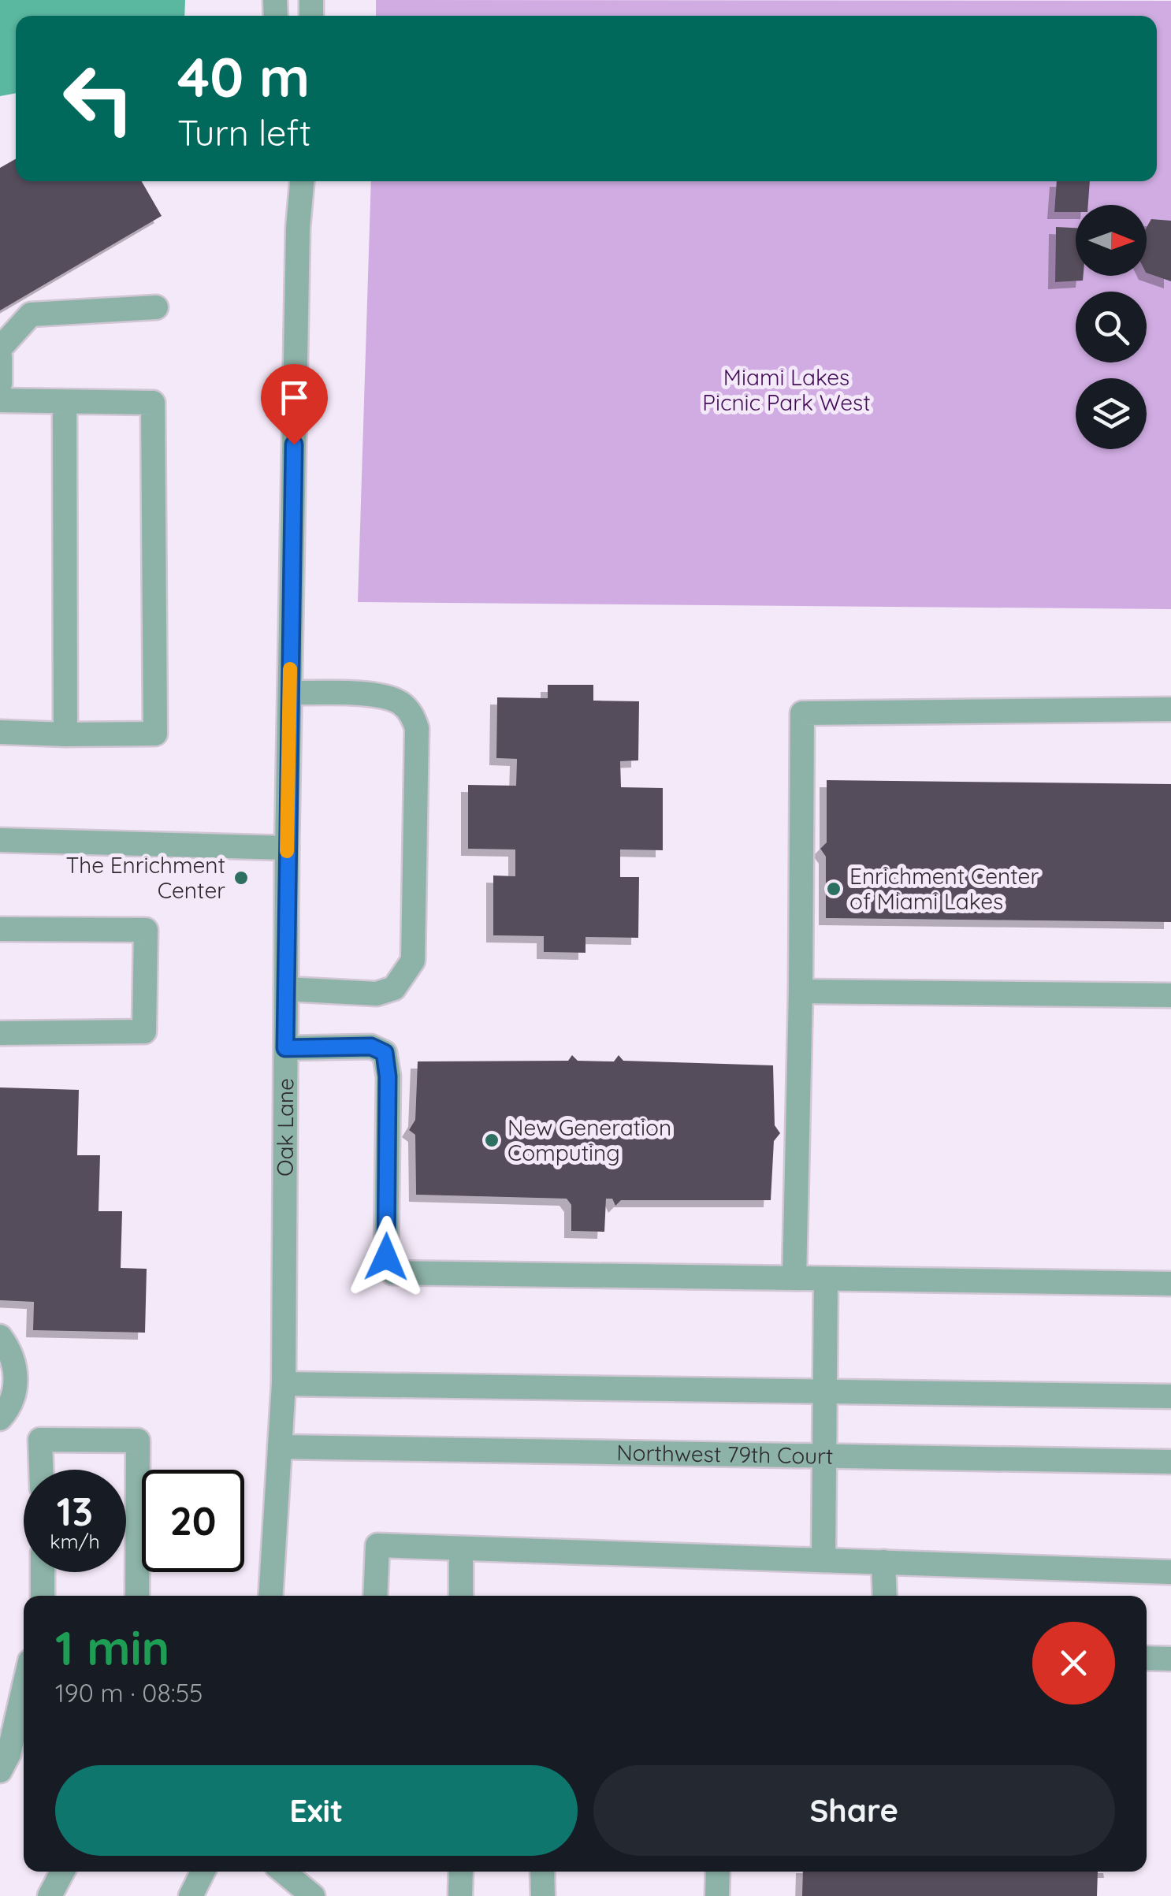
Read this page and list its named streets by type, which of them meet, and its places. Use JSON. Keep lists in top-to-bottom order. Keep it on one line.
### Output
{"streets":{"street":["Oak Lane","Northwest 79th Court"]},"crossings":[["Oak Lane","Northwest 79th Court"]],"parks":["Miami Lakes Picnic Park West"],"places":["The Enrichment Center","Enrichment Center of Miami Lakes","New Generation Computing"],"north":"right","page":{"turn":["40 m","Turn left"],"speed":"13 km/h","limit":"20","heading":["1 min","190 m · 08:55"],"buttons":["Exit","Share"]}}
